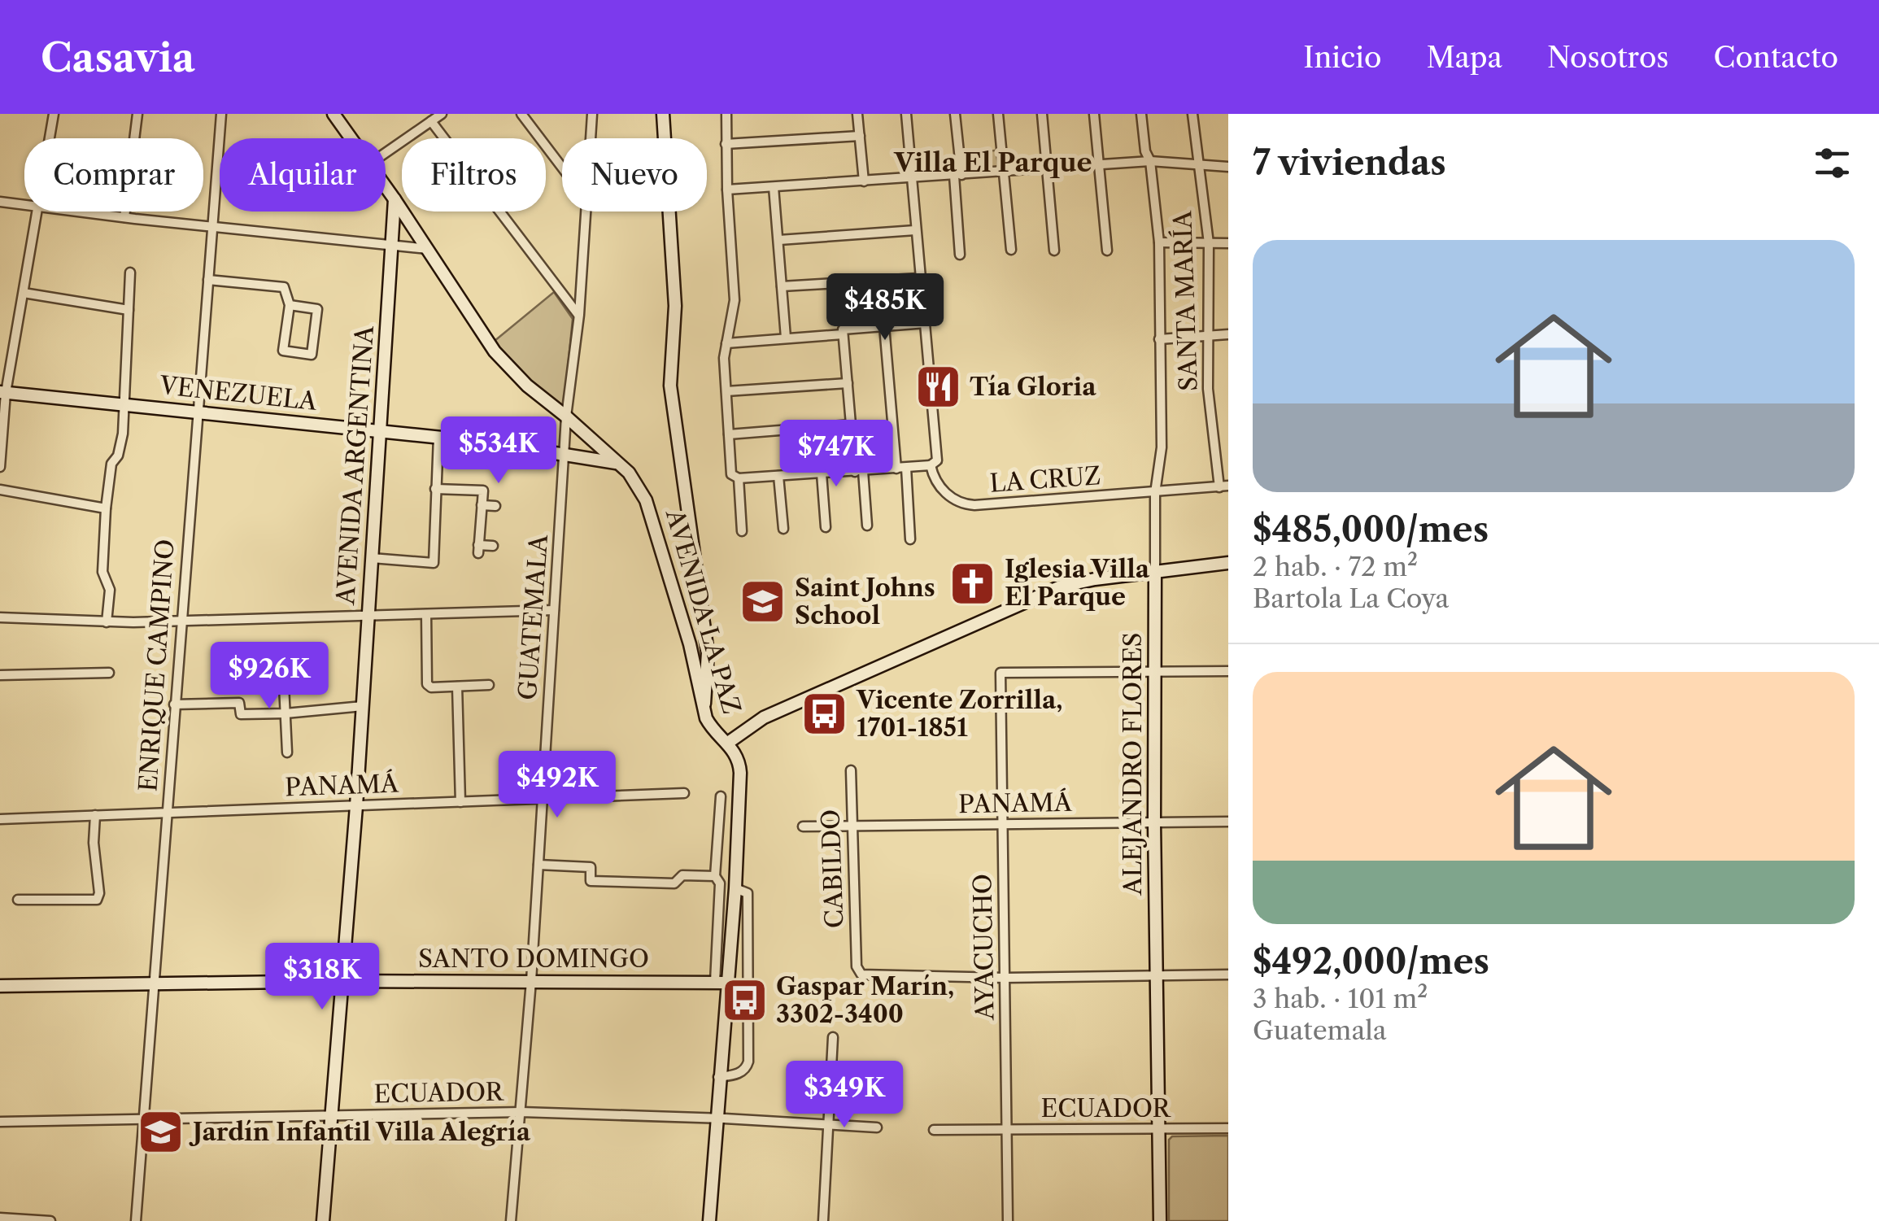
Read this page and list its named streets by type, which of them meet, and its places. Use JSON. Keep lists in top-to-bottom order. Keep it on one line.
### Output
{"streets":{"street":["SANTA MARÍA","VENEZUELA","AVENIDA ARGENTINA","LA CRUZ","AVENIDA LA PAZ","GUATEMALA","ENRIQUE CAMPINO","ALEJANDRO FLORES","PANAMÁ","CABILDO","AYACUCHO","SANTO DOMINGO","ECUADOR"]},"crossings":[["SANTA MARÍA","LA CRUZ"],["VENEZUELA","AVENIDA ARGENTINA"],["VENEZUELA","AVENIDA LA PAZ"],["VENEZUELA","GUATEMALA"],["VENEZUELA","ENRIQUE CAMPINO"],["AVENIDA ARGENTINA","AVENIDA LA PAZ"],["AVENIDA ARGENTINA","PANAMÁ"],["AVENIDA ARGENTINA","SANTO DOMINGO"],["AVENIDA ARGENTINA","ECUADOR"],["LA CRUZ","ALEJANDRO FLORES"],["AVENIDA LA PAZ","GUATEMALA"],["AVENIDA LA PAZ","SANTO DOMINGO"],["AVENIDA LA PAZ","ECUADOR"],["GUATEMALA","PANAMÁ"],["GUATEMALA","SANTO DOMINGO"],["GUATEMALA","ECUADOR"],["ENRIQUE CAMPINO","PANAMÁ"],["ENRIQUE CAMPINO","SANTO DOMINGO"],["ENRIQUE CAMPINO","ECUADOR"],["ALEJANDRO FLORES","PANAMÁ"],["ALEJANDRO FLORES","AYACUCHO"],["ALEJANDRO FLORES","ECUADOR"],["PANAMÁ","CABILDO"],["PANAMÁ","AYACUCHO"],["CABILDO","AYACUCHO"],["AYACUCHO","ECUADOR"]],"districts":["Villa El Parque"],"places":{"restaurant":["Tía Gloria"],"church":["Iglesia Villa El Parque"],"school or university":["Saint Johns School","Jardín Infantil Villa Alegría"],"bus stop":["Vicente Zorrilla, 1701-1851","Gaspar Marín, 3302-3400"]},"page":{"header":"Casavia","nav":["Inicio","Mapa","Nosotros","Contacto"],"heading":"7 viviendas","chip":["Comprar","Alquilar","Filtros","Nuevo"],"list":[{"name":"$485,000/mes","note":"2 hab. · 72 m² · Bartola La Coya"},{"name":"$492,000/mes","note":"3 hab. · 101 m² · Guatemala"}],"price":["$485K","$534K","$747K","$926K","$492K","$318K","$349K"]}}
